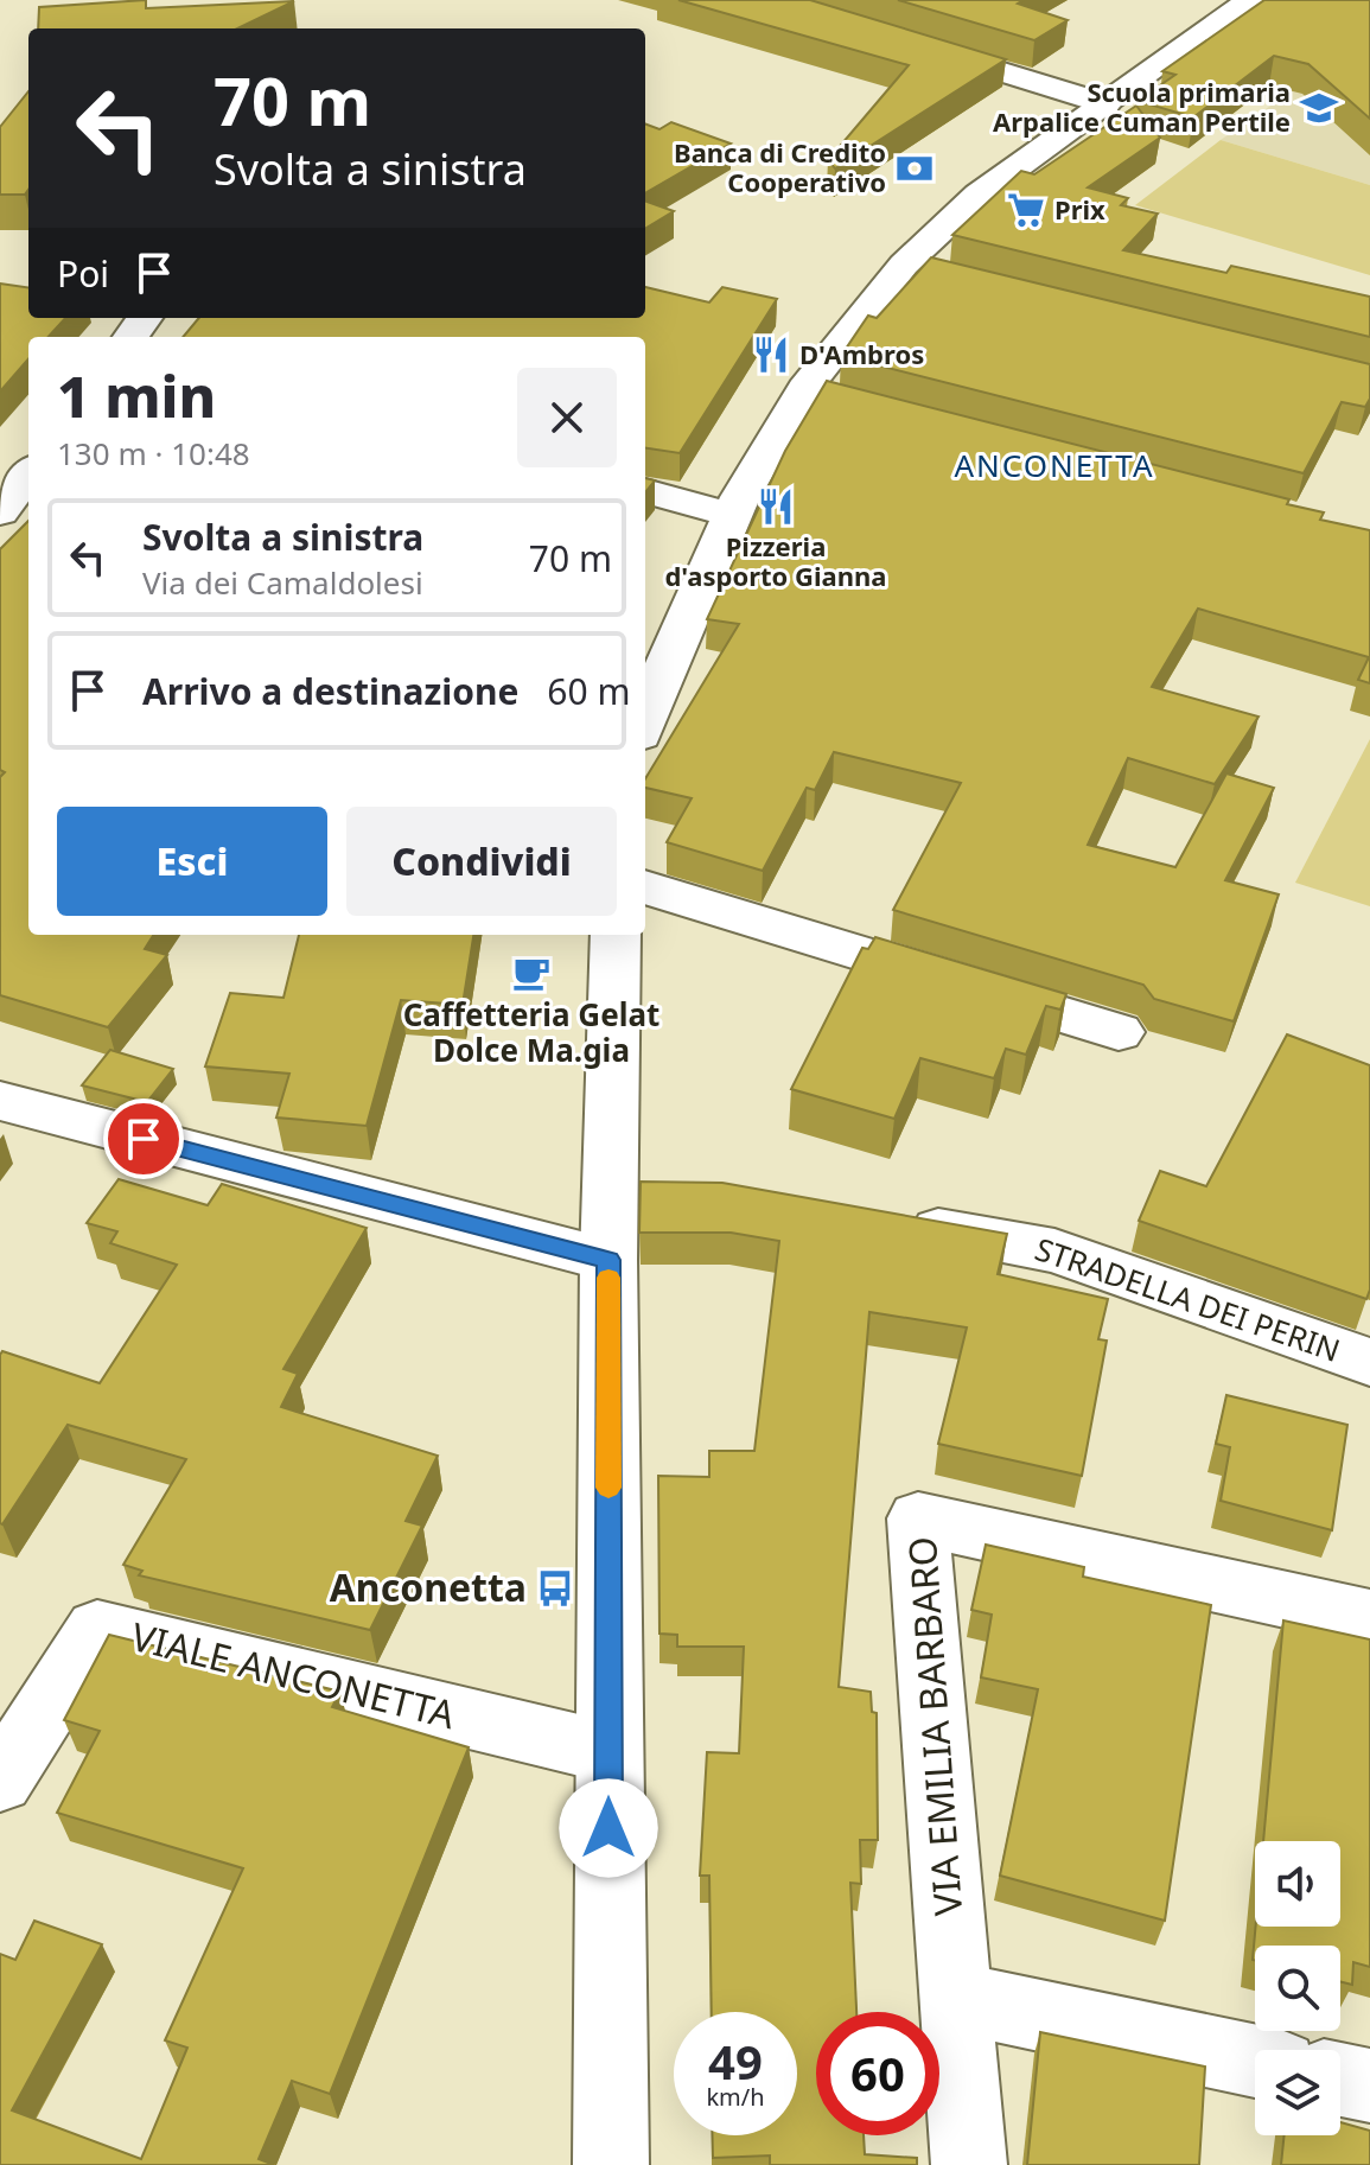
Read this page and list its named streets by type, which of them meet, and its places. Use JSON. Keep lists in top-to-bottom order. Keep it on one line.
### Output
{"streets":{"street":["STRADELLA DEI PERIN","VIALE ANCONETTA","VIA EMILIA BARBARO"]},"districts":["ANCONETTA"],"places":{"school or university":["Scuola primaria Arpalice Cuman Pertile"],"bank":["Banca di Credito Cooperativo"],"supermarket":["Prix"],"restaurant":["D'Ambros","Pizzeria d'asporto Gianna"],"cafe":["Caffetteria Gelat Dolce Ma.gia"],"bus stop":["Anconetta"]},"page":{"turn":["70 m","Svolta a sinistra"],"then":"Poi","heading":["1 min","130 m · 10:48"],"list":[{"name":"Svolta a sinistra","note":"Via dei Camaldolesi","value":"70 m"},{"name":"Arrivo a destinazione","value":"60 m"}],"buttons":["Esci","Condividi"],"speed":"49 km/h","limit":"60"}}
